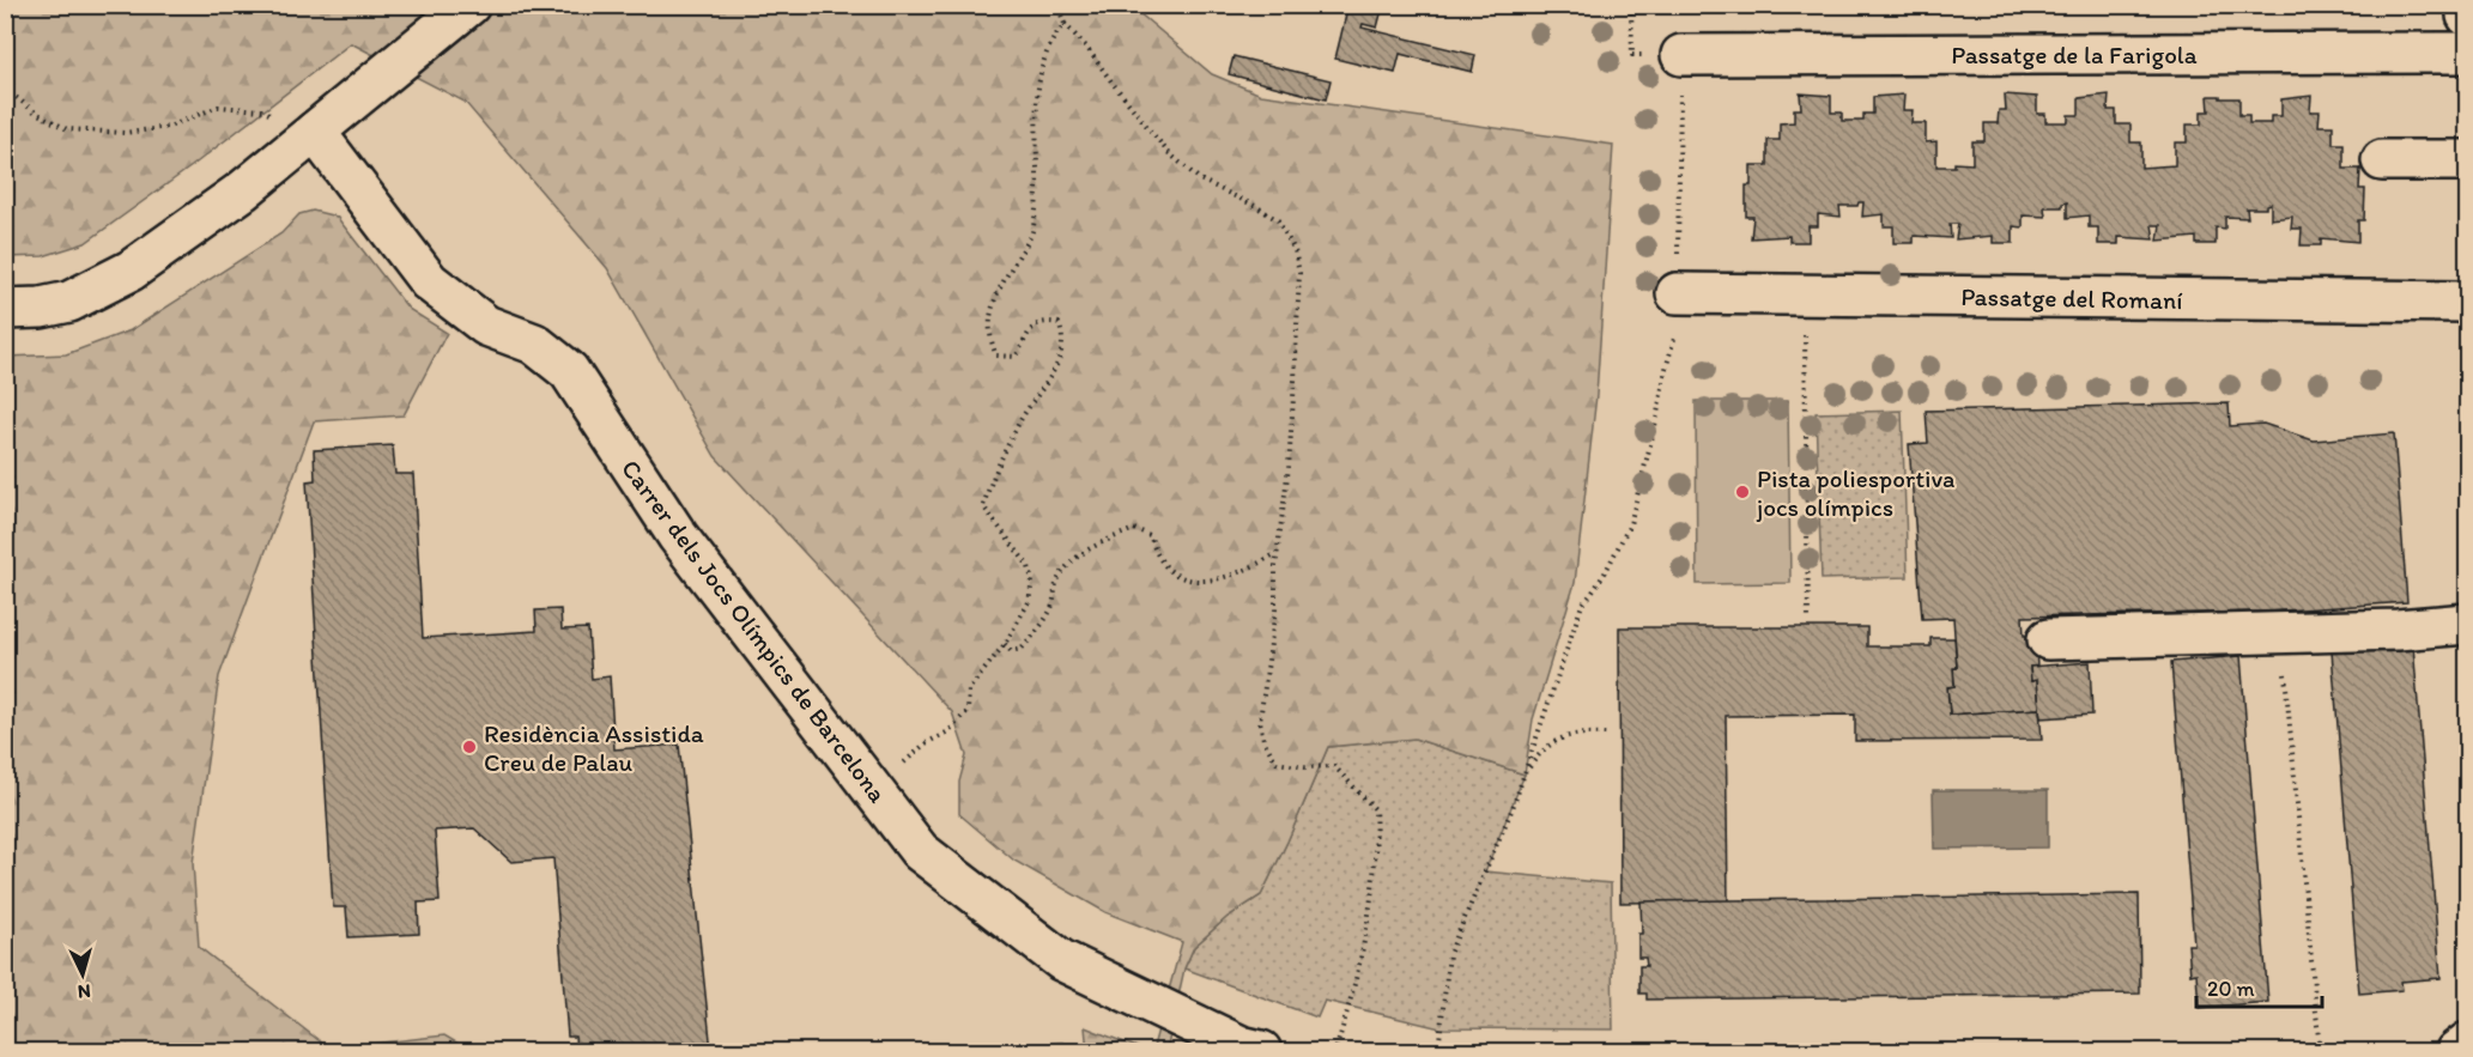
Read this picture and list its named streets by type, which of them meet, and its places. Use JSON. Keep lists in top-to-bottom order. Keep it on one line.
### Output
{"streets":{"street":["Passatge de la Farigola","Passatge del Romaní","Carrer dels Jocs Olímpics de Barcelona"]},"places":["Pista poliesportiva jocs olímpics","Residència Assistida Creu de Palau"],"scale_bar":"20 m","north":"bottom"}
